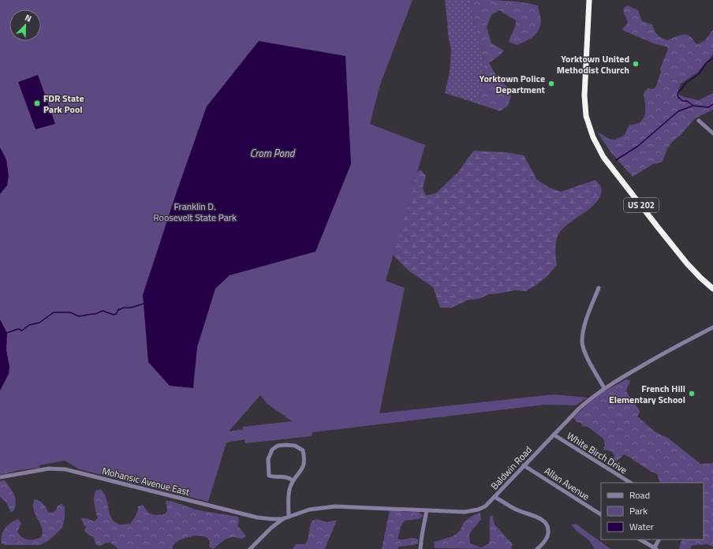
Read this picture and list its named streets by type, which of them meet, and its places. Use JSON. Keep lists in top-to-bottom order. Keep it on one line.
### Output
{"streets":{"highway":["US 202"],"street":["White Birch Drive","Baldwin Road","Mohansic Avenue East","Allan Avenue"]},"crossings":[["White Birch Drive","Baldwin Road"],["Baldwin Road","Mohansic Avenue East"],["Baldwin Road","Allan Avenue"]],"water":["Crom Pond"],"parks":["Franklin D. Roosevelt State Park"],"places":["Yorktown United Methodist Church","Yorktown Police Department","FDR State Park Pool","French Hill Elementary School"],"legend":["Road","Park","Water"],"north":"top right"}
